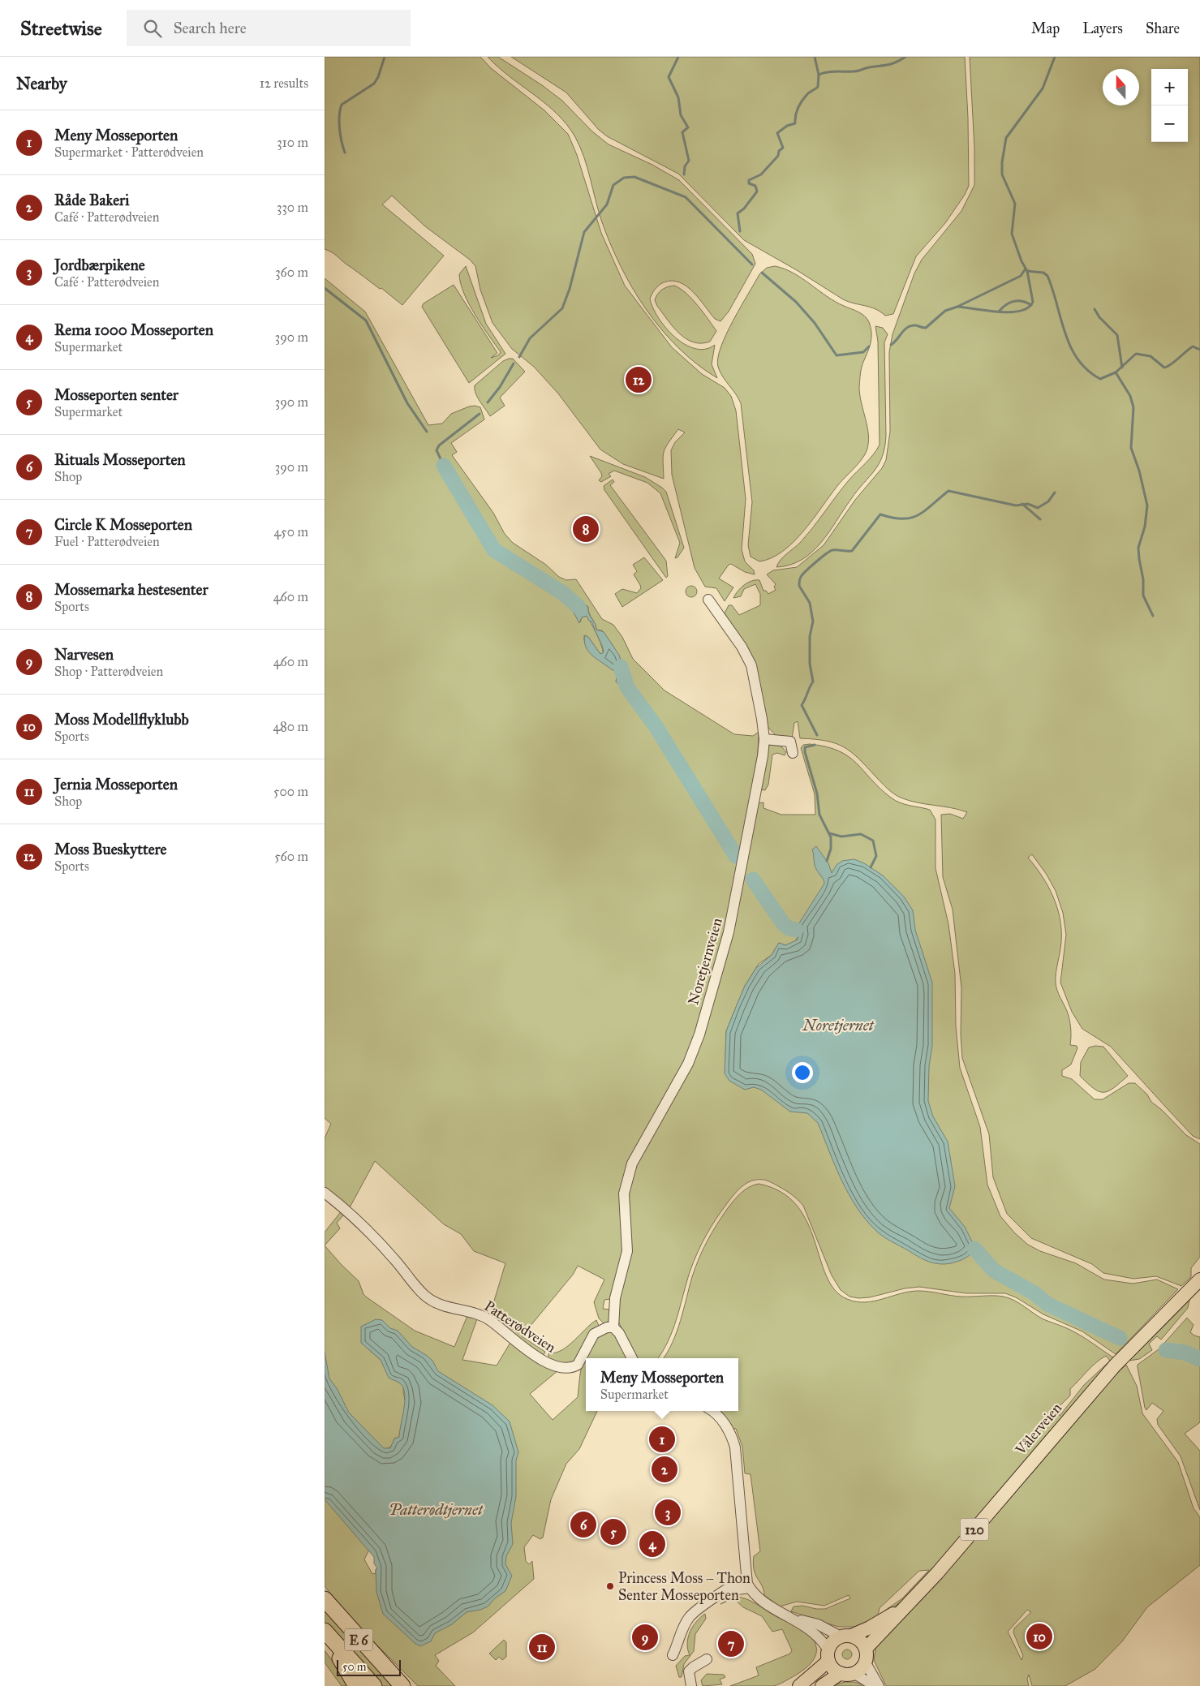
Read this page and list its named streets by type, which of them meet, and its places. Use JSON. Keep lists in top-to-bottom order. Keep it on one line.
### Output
{"streets":{"highway":["E 6"],"main road":["Vålerveien","120"],"street":["Noretjernveien","Patterødveien"]},"crossings":[["Noretjernveien","Patterødveien"],["Vålerveien","120"]],"water":["Noretjernet","Patterødtjernet"],"places":["Princess Moss – Thon Senter Mosseporten"],"scale_bar":"50 m","north":"top","page":{"header":"Streetwise","search":"Search here","nav":["Map","Layers","Share"],"heading":["Nearby","12 results"],"map_buttons":["+","−"],"list":[{"mark":"1","name":"Meny Mosseporten","note":"Supermarket · Patterødveien","value":"310 m"},{"mark":"2","name":"Råde Bakeri","note":"Café · Patterødveien","value":"330 m"},{"mark":"3","name":"Jordbærpikene","note":"Café · Patterødveien","value":"360 m"},{"mark":"4","name":"Rema 1000 Mosseporten","note":"Supermarket","value":"390 m"},{"mark":"5","name":"Mosseporten senter","note":"Supermarket","value":"390 m"},{"mark":"6","name":"Rituals Mosseporten","note":"Shop","value":"390 m"},{"mark":"7","name":"Circle K Mosseporten","note":"Fuel · Patterødveien","value":"450 m"},{"mark":"8","name":"Mossemarka hestesenter","note":"Sports","value":"460 m"},{"mark":"9","name":"Narvesen","note":"Shop · Patterødveien","value":"460 m"},{"mark":"10","name":"Moss Modellflyklubb","note":"Sports","value":"480 m"},{"mark":"11","name":"Jernia Mosseporten","note":"Shop","value":"500 m"},{"mark":"12","name":"Moss Bueskyttere","note":"Sports","value":"560 m"}],"pins":["12","8","1","2","3","6","5","4","10","9","7","11"],"popup":["Meny Mosseporten","Supermarket"],"scale":"50 m"}}
